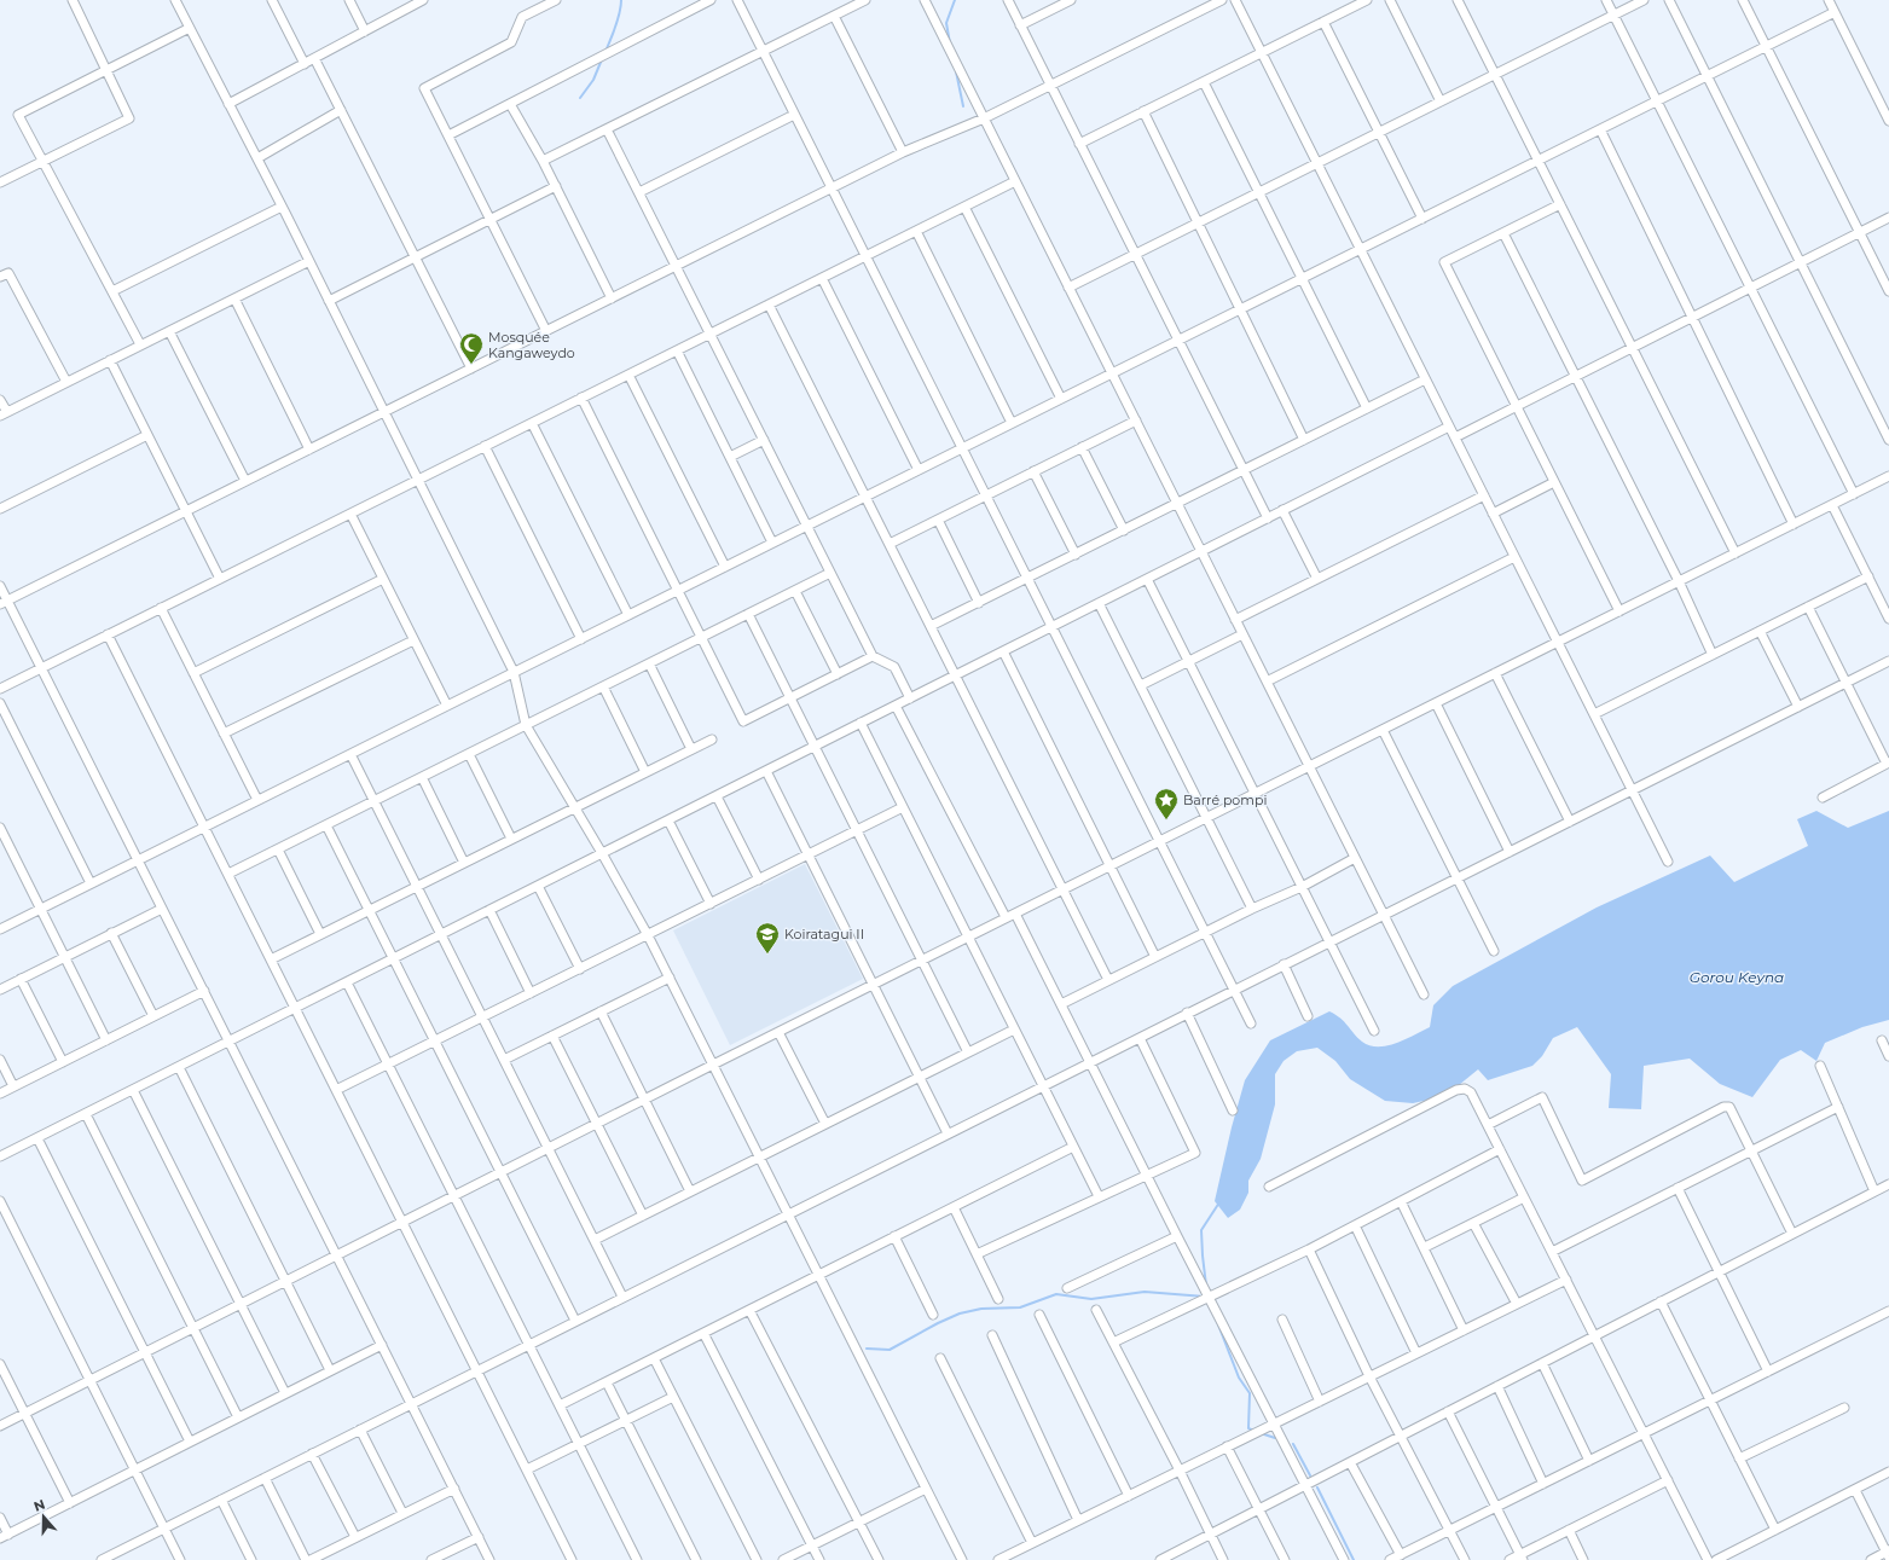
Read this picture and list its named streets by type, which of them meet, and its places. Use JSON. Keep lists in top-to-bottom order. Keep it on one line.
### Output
{"water":["Gorou Keyna"],"places":{"mosque":["Mosquée Kangaweydo"],"place":["Barré pompi"],"school or university":["Koiratagui II"]},"north":"top"}
